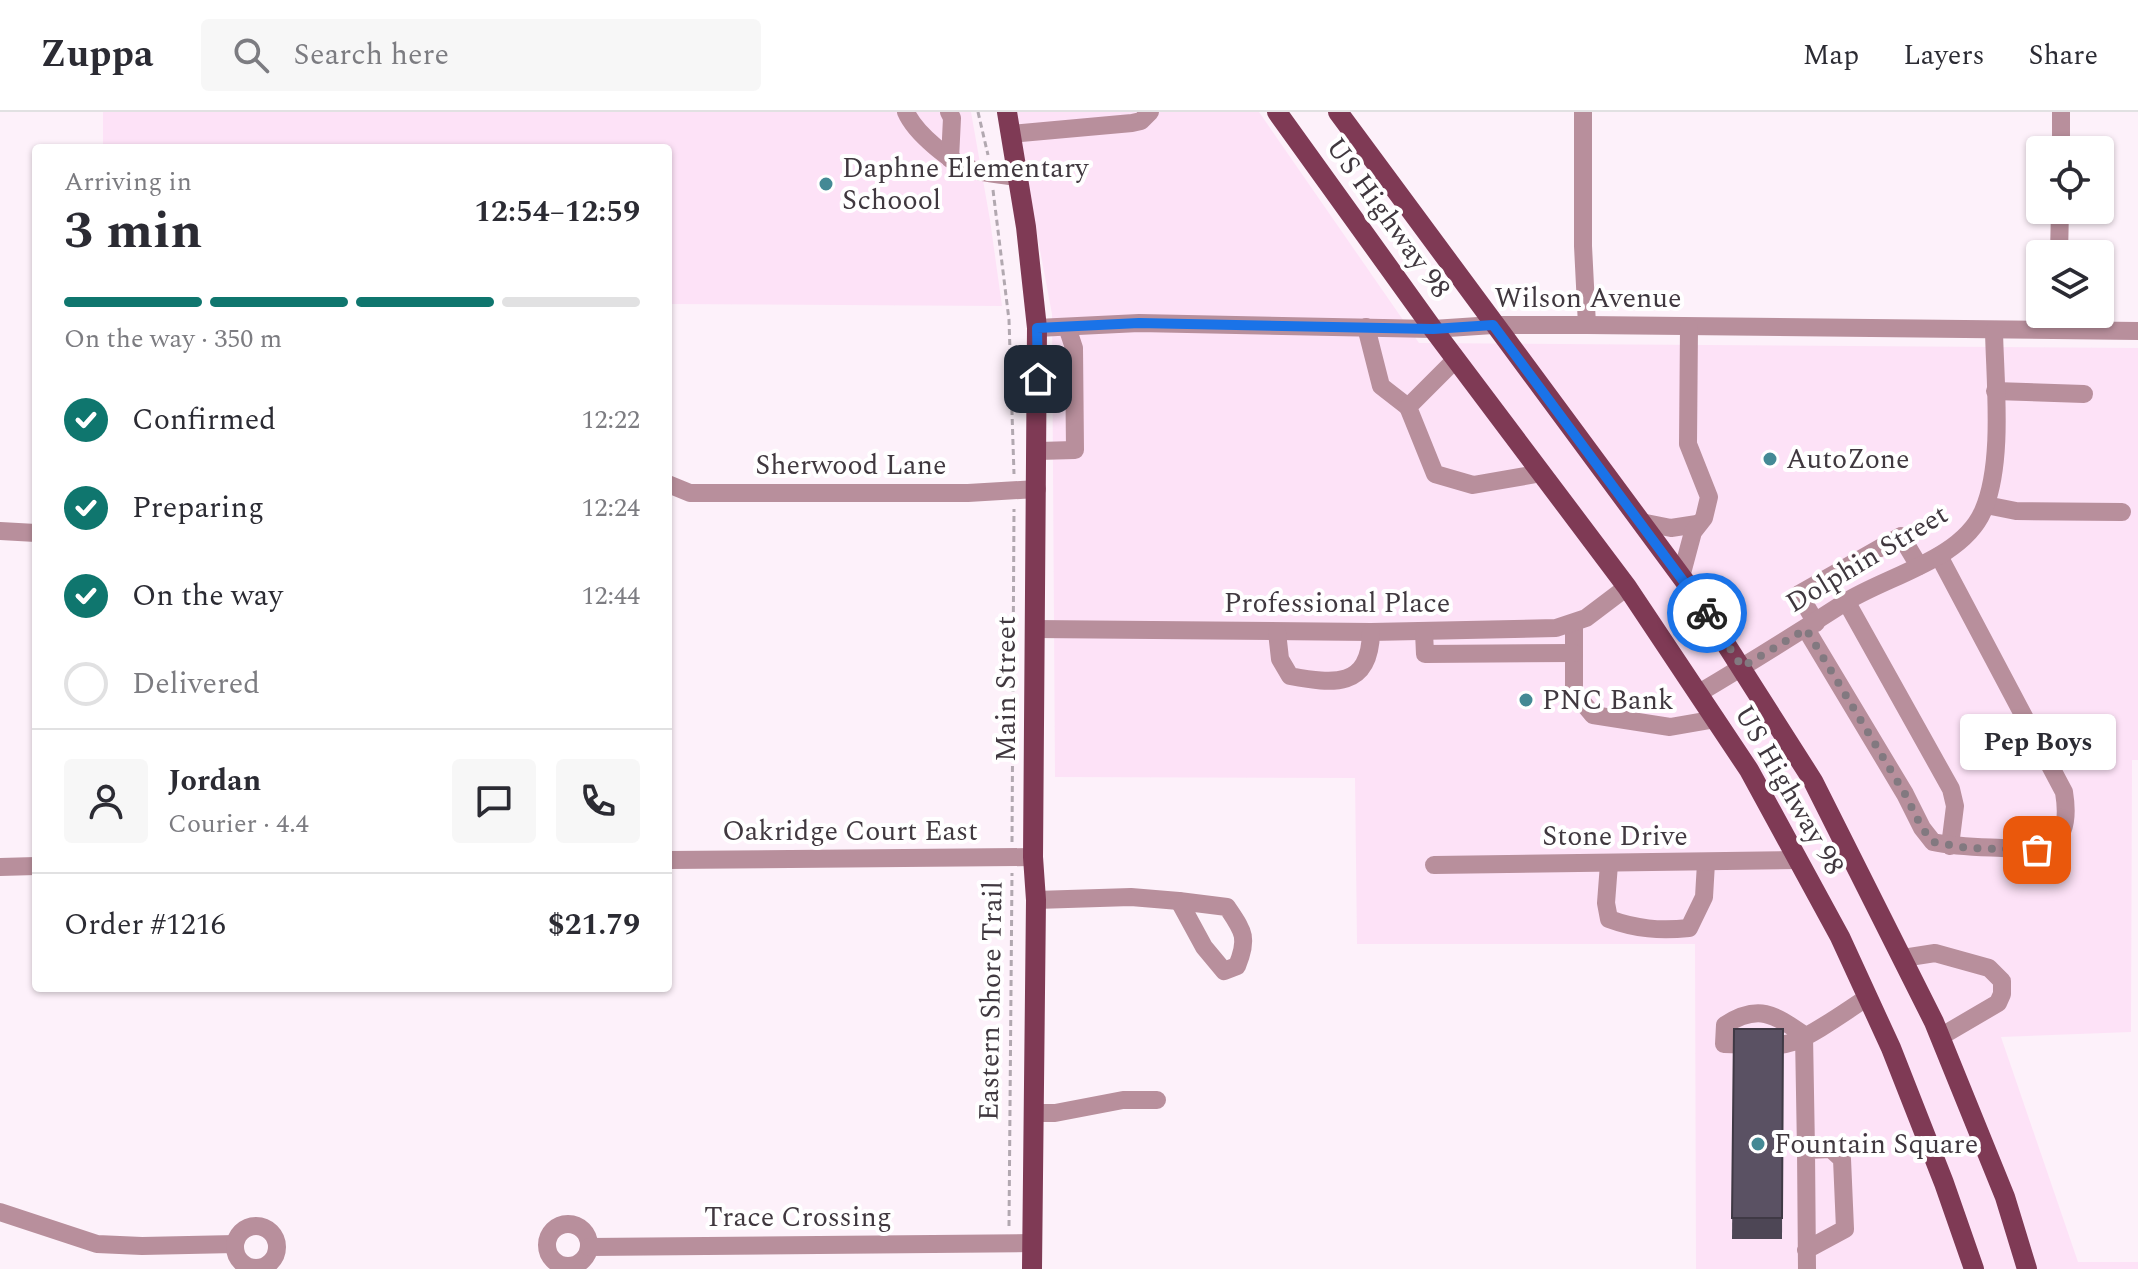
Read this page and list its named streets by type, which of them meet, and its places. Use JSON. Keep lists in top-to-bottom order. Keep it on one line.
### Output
{"streets":{"main road":["US Highway 98","Main Street"],"street":["Wilson Avenue","Sherwood Lane","Dolphin Street","Professional Place","Oakridge Court East","Stone Drive","Trace Crossing"],"path":["Eastern Shore Trail"]},"crossings":[["US Highway 98","Wilson Avenue"],["US Highway 98","Dolphin Street"],["US Highway 98","Professional Place"],["US Highway 98","Stone Drive"],["Wilson Avenue","Dolphin Street"],["Wilson Avenue","Main Street"],["Sherwood Lane","Main Street"],["Sherwood Lane","Eastern Shore Trail"],["Professional Place","Main Street"],["Main Street","Oakridge Court East"],["Main Street","Trace Crossing"],["Oakridge Court East","Eastern Shore Trail"],["Eastern Shore Trail","Trace Crossing"]],"places":["Daphne Elementary Schoool","AutoZone","PNC Bank","Pep Boys","Fountain Square"],"page":{"header":"Zuppa","search":"Search here","nav":["Map","Layers","Share"],"heading":["3 min","Arriving in","12:54–12:59"],"panel":["Jordan","Courier · 4.4","Order #1216","$21.79"],"bar":"On the way · 350 m","list":[["Confirmed","12:22"],["Preparing","12:24"],["On the way","12:44"],"Delivered"],"bubble":"Pep Boys"}}
